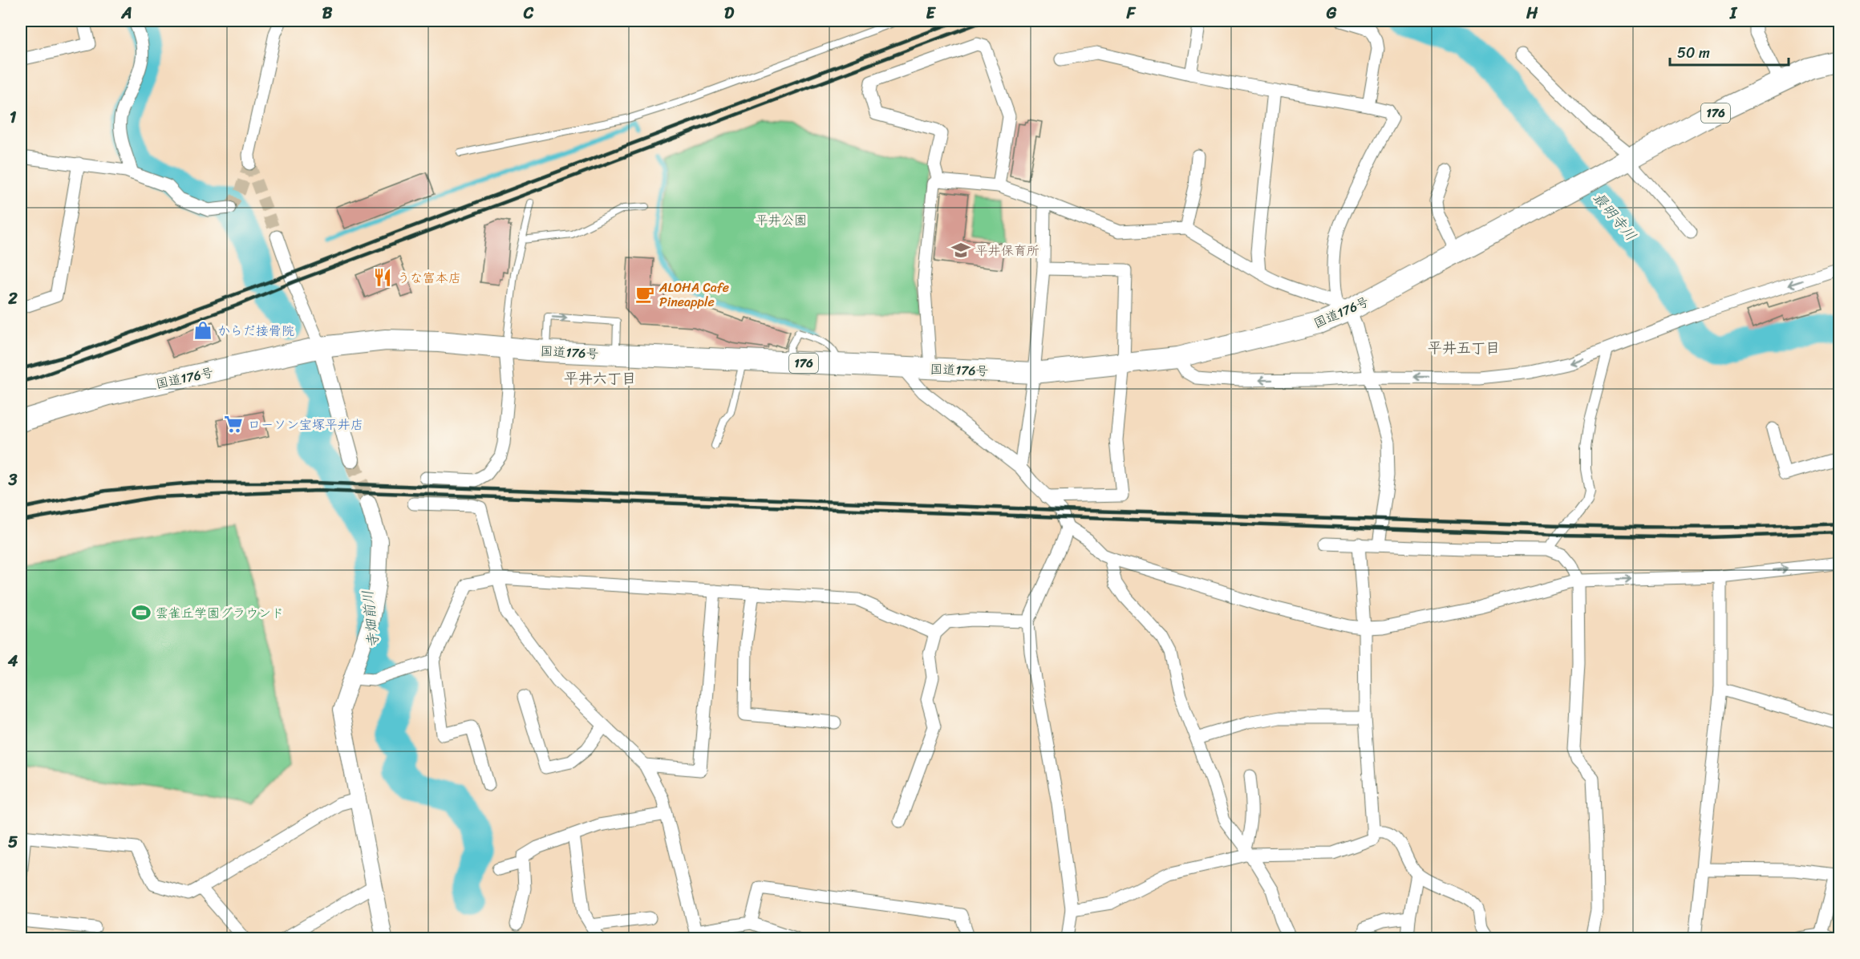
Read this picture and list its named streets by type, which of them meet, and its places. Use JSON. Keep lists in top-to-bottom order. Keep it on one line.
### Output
{"streets":{"highway":["176","国道176号"]},"districts":["平井五丁目","平井六丁目"],"water":["最明寺川","寺畑前川"],"parks":["平井公園"],"places":{"school or university":["平井保育所"],"restaurant":["うな富本店"],"cafe":["ALOHA Cafe Pineapple"],"shop":["からだ接骨院"],"supermarket":["ローソン宝塚平井店"],"sports":["雲雀丘学園グラウンド"]},"scale_bar":"50 m","grid":{"columns":["A","B","C","D","E","F","G","H","I"],"rows":["1","2","3","4","5"]}}
